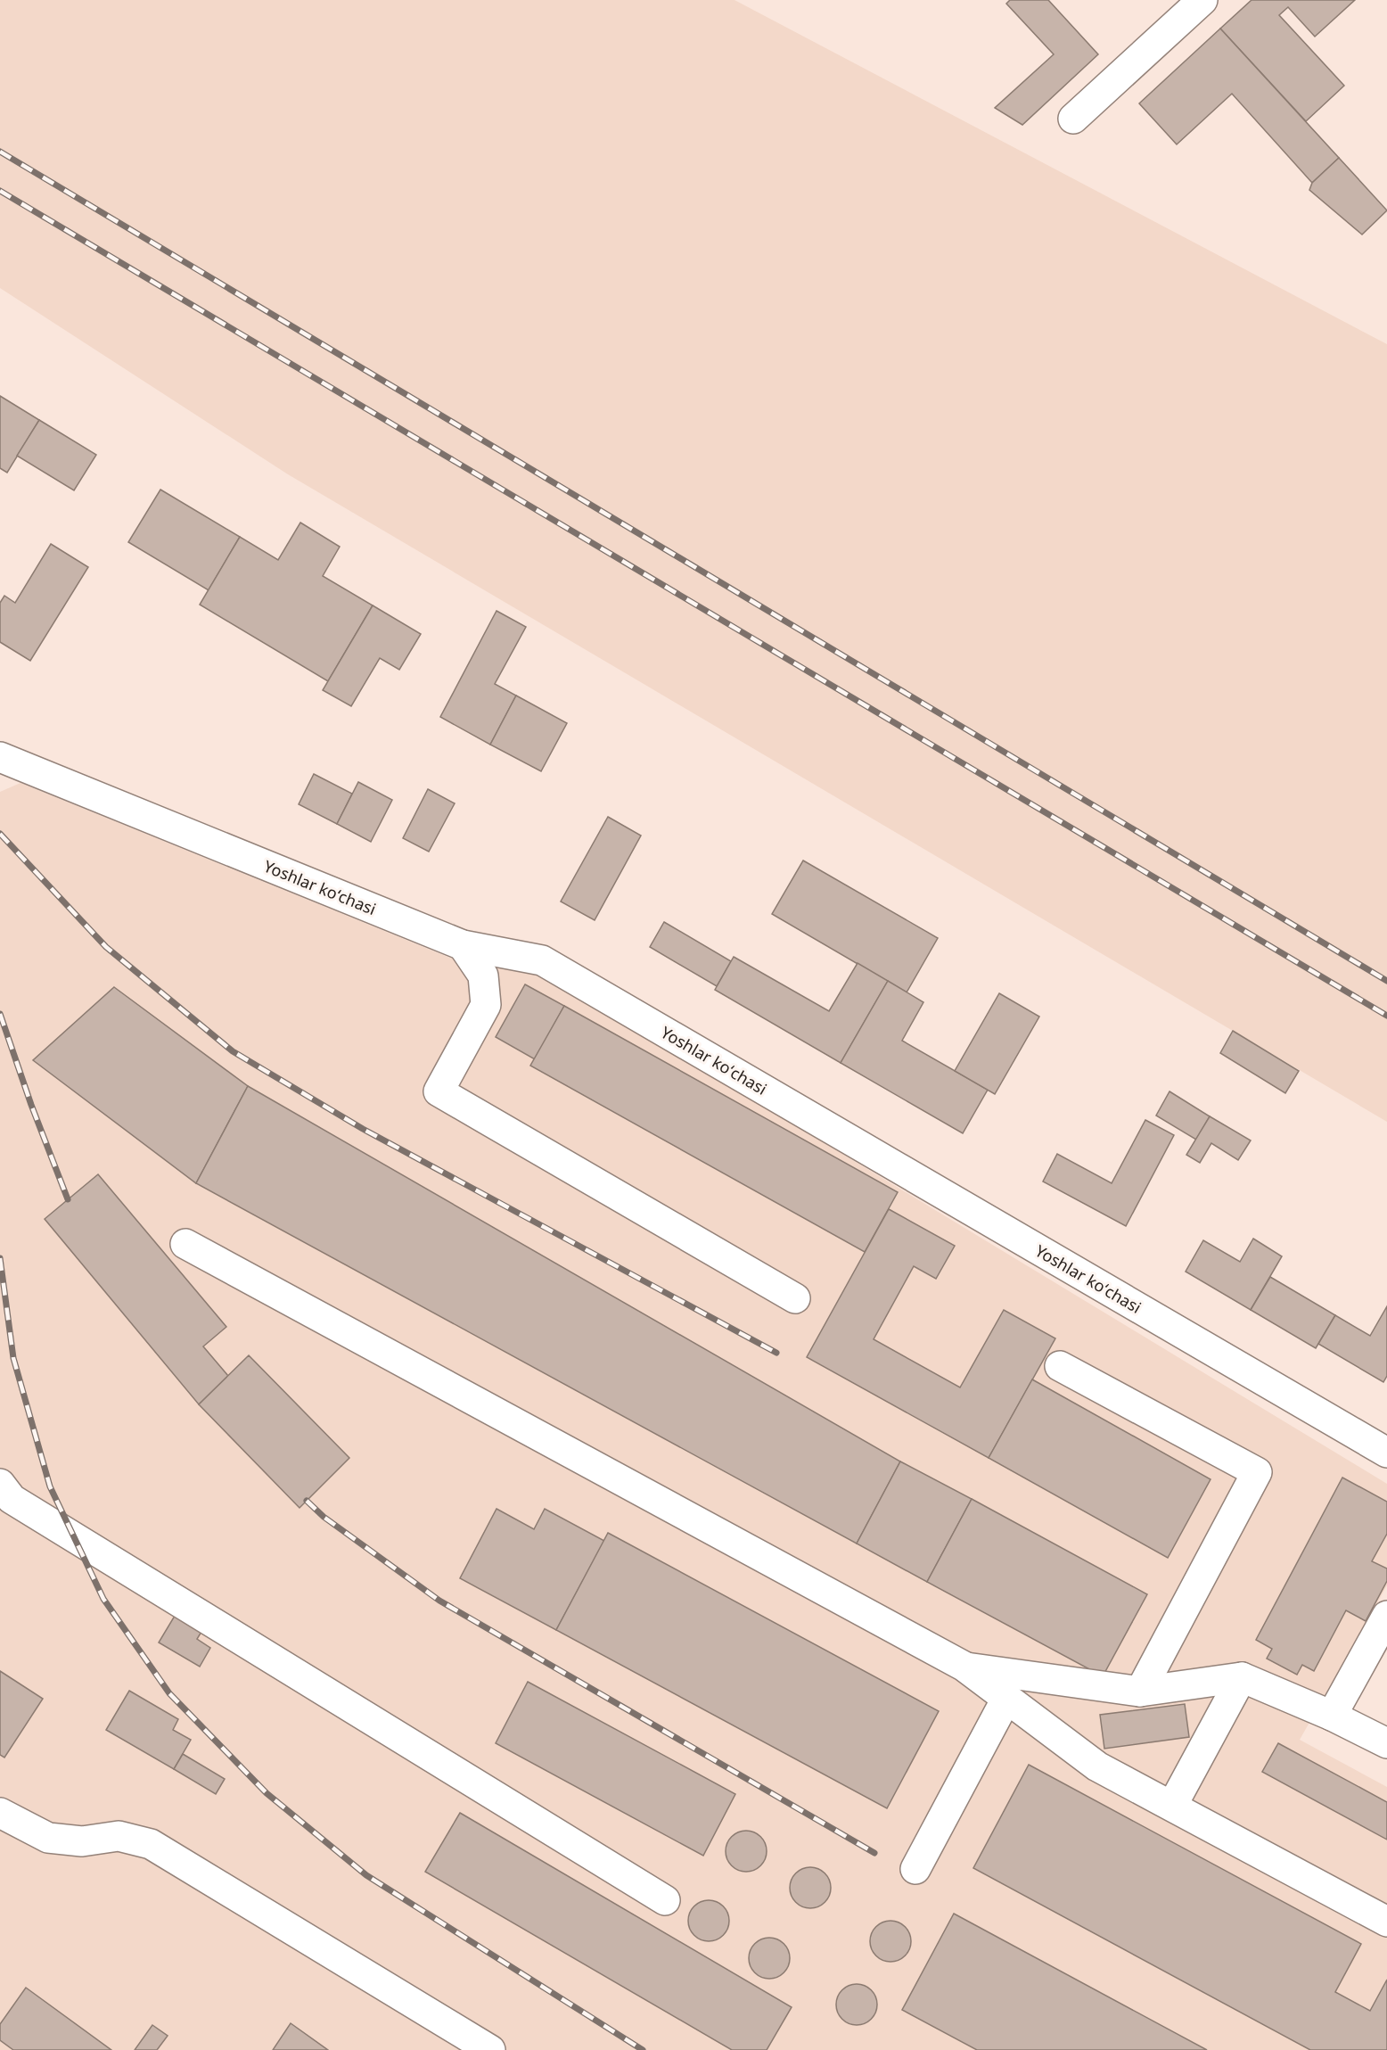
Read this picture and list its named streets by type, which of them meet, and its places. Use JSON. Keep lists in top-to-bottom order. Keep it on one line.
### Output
{"streets":{"street":["Yoshlar koʻchasi"]}}
